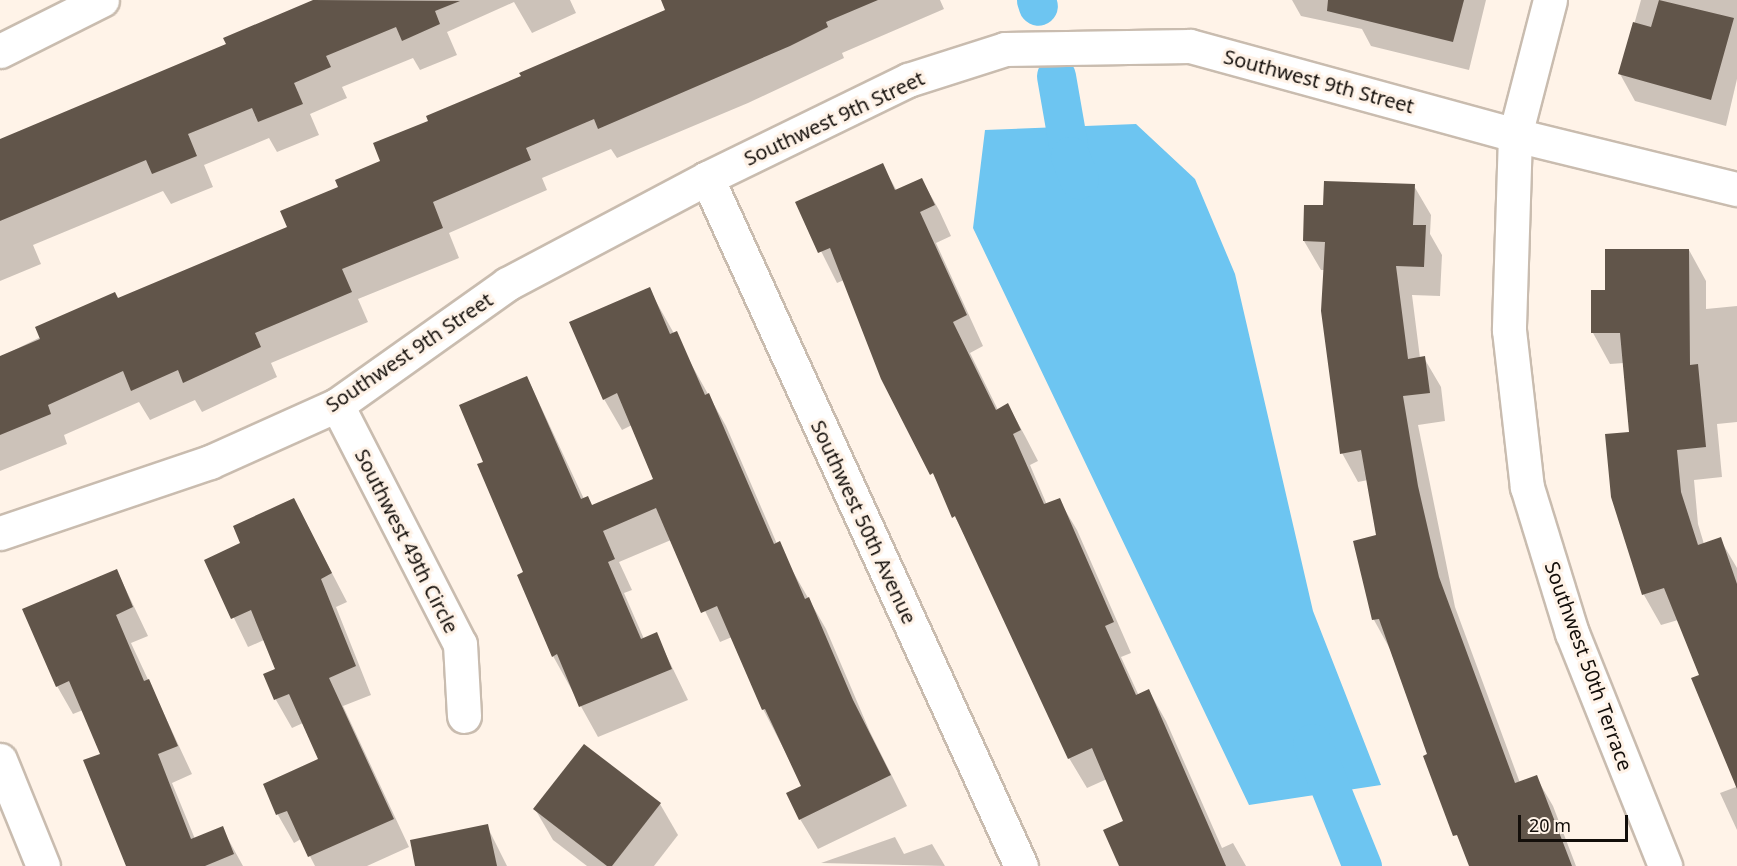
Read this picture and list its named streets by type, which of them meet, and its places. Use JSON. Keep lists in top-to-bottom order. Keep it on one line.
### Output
{"streets":{"street":["Southwest 9th Street","Southwest 50th Avenue","Southwest 49th Circle","Southwest 50th Terrace"]},"crossings":[["Southwest 9th Street","Southwest 50th Avenue"],["Southwest 9th Street","Southwest 49th Circle"],["Southwest 9th Street","Southwest 50th Terrace"]],"scale_bar":"20 m"}
